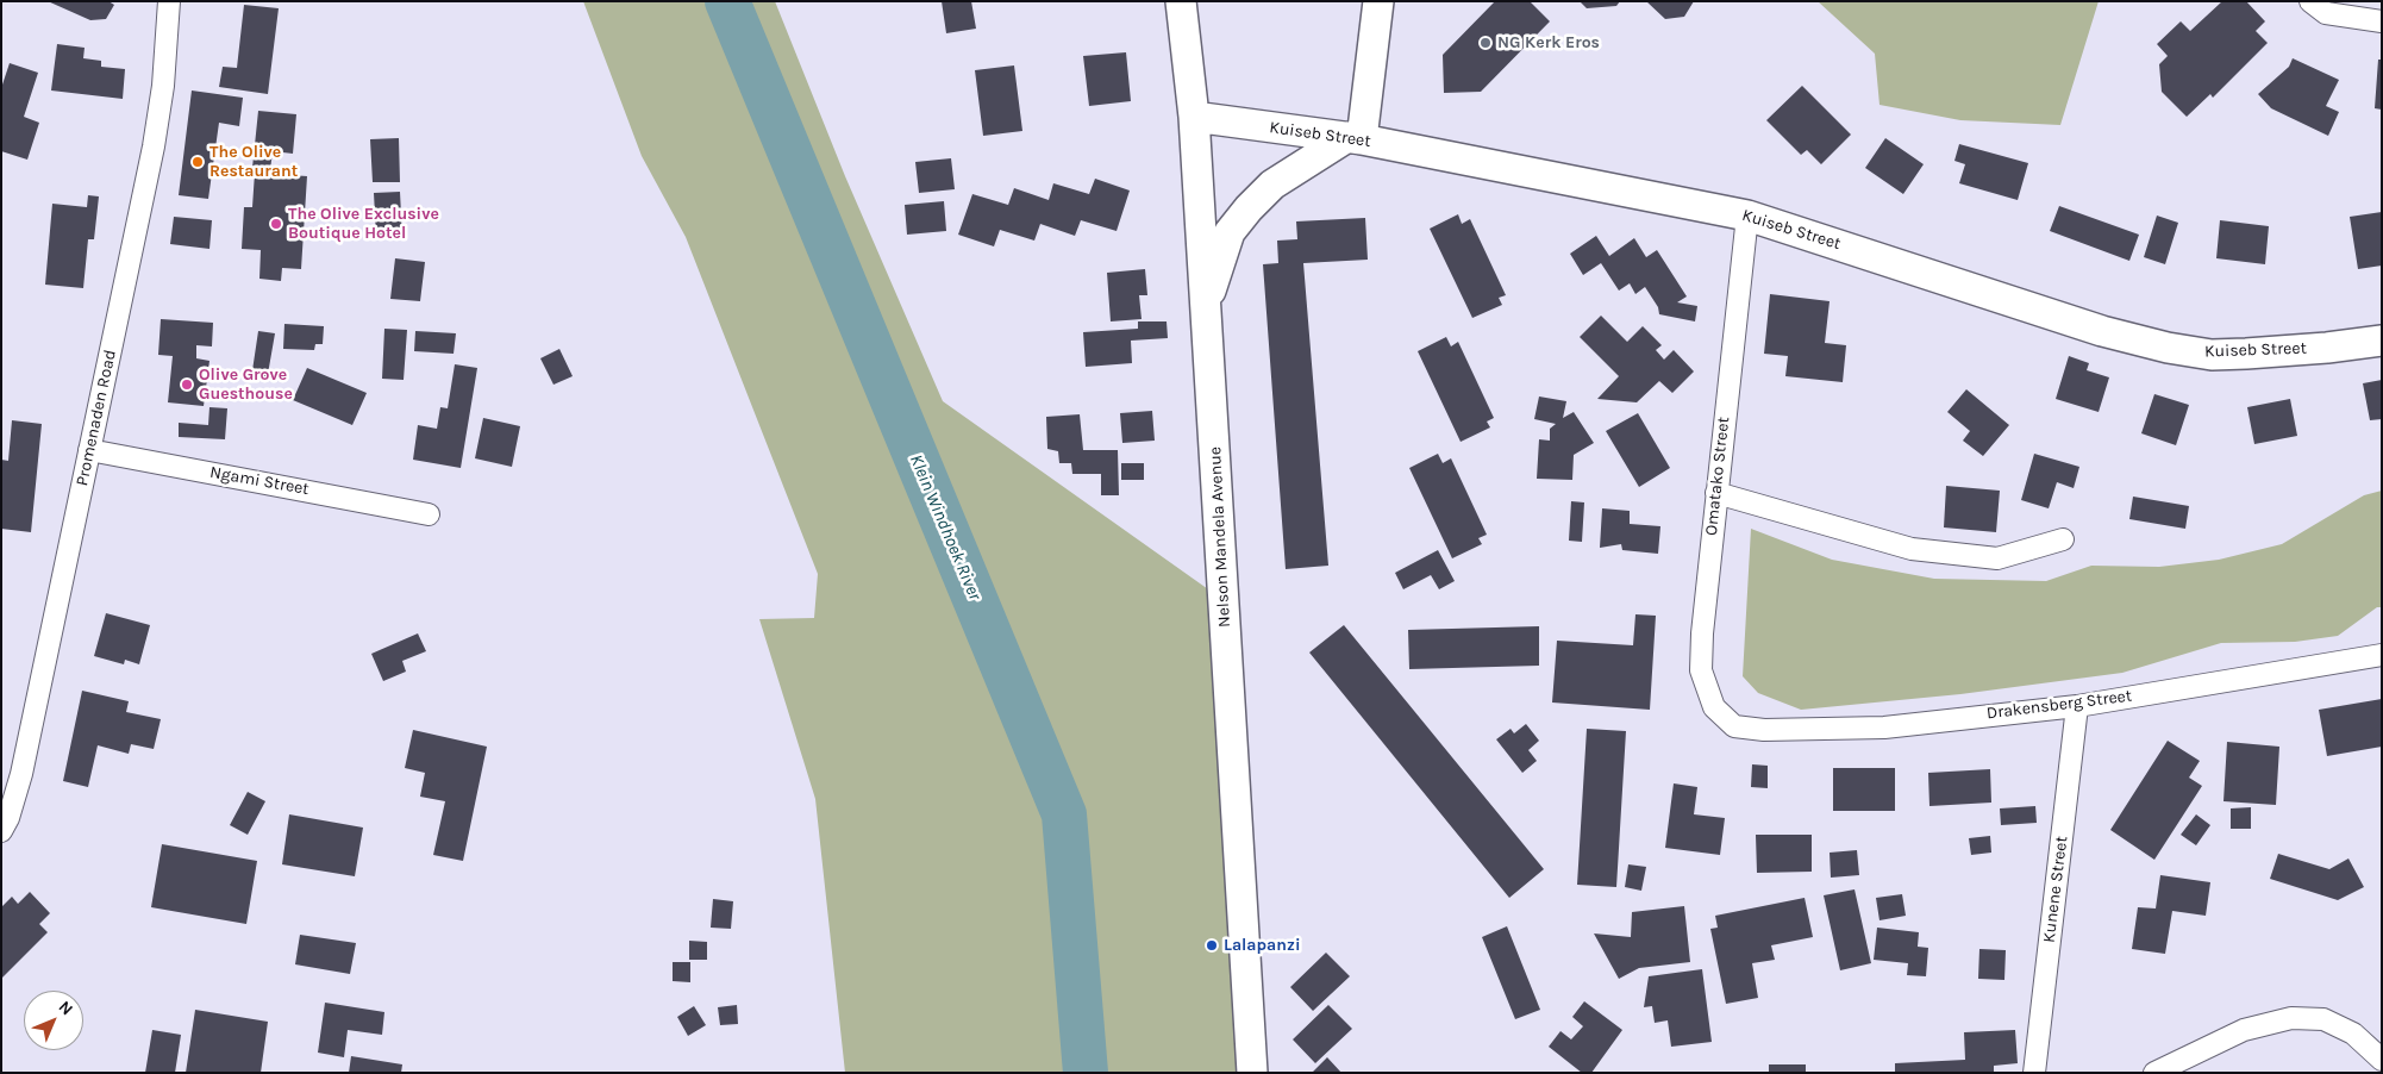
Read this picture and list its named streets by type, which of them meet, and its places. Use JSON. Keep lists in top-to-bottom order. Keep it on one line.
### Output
{"streets":{"street":["Kuiseb Street","Promenaden Road","Omatako Street","Ngami Street","Nelson Mandela Avenue","Drakensberg Street","Kunene Street"]},"crossings":[["Kuiseb Street","Omatako Street"],["Kuiseb Street","Nelson Mandela Avenue"],["Promenaden Road","Ngami Street"],["Omatako Street","Drakensberg Street"],["Drakensberg Street","Kunene Street"]],"water":["Klein Windhoek River"],"places":["NG Kerk Eros","The Olive Restaurant","The Olive Exclusive Boutique Hotel","Olive Grove Guesthouse","Lalapanzi"],"north":"top right"}
